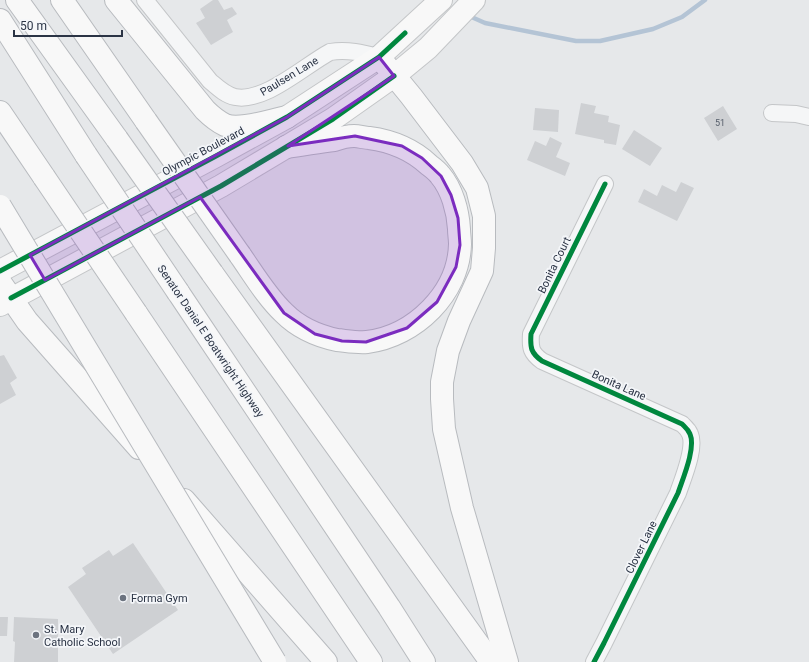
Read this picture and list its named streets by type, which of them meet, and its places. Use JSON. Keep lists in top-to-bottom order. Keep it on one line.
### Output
{"streets":{"main road":["Olympic Boulevard","Senator Daniel E Boatwright Highway"],"street":["Paulsen Lane","Bonita Court","Bonita Lane","Clover Lane"]},"crossings":[["Paulsen Lane","Olympic Boulevard"],["Bonita Court","Bonita Lane"],["Bonita Lane","Clover Lane"]],"places":["Forma Gym","St. Mary Catholic School"],"house_numbers":["51"],"scale_bar":"50 m"}
